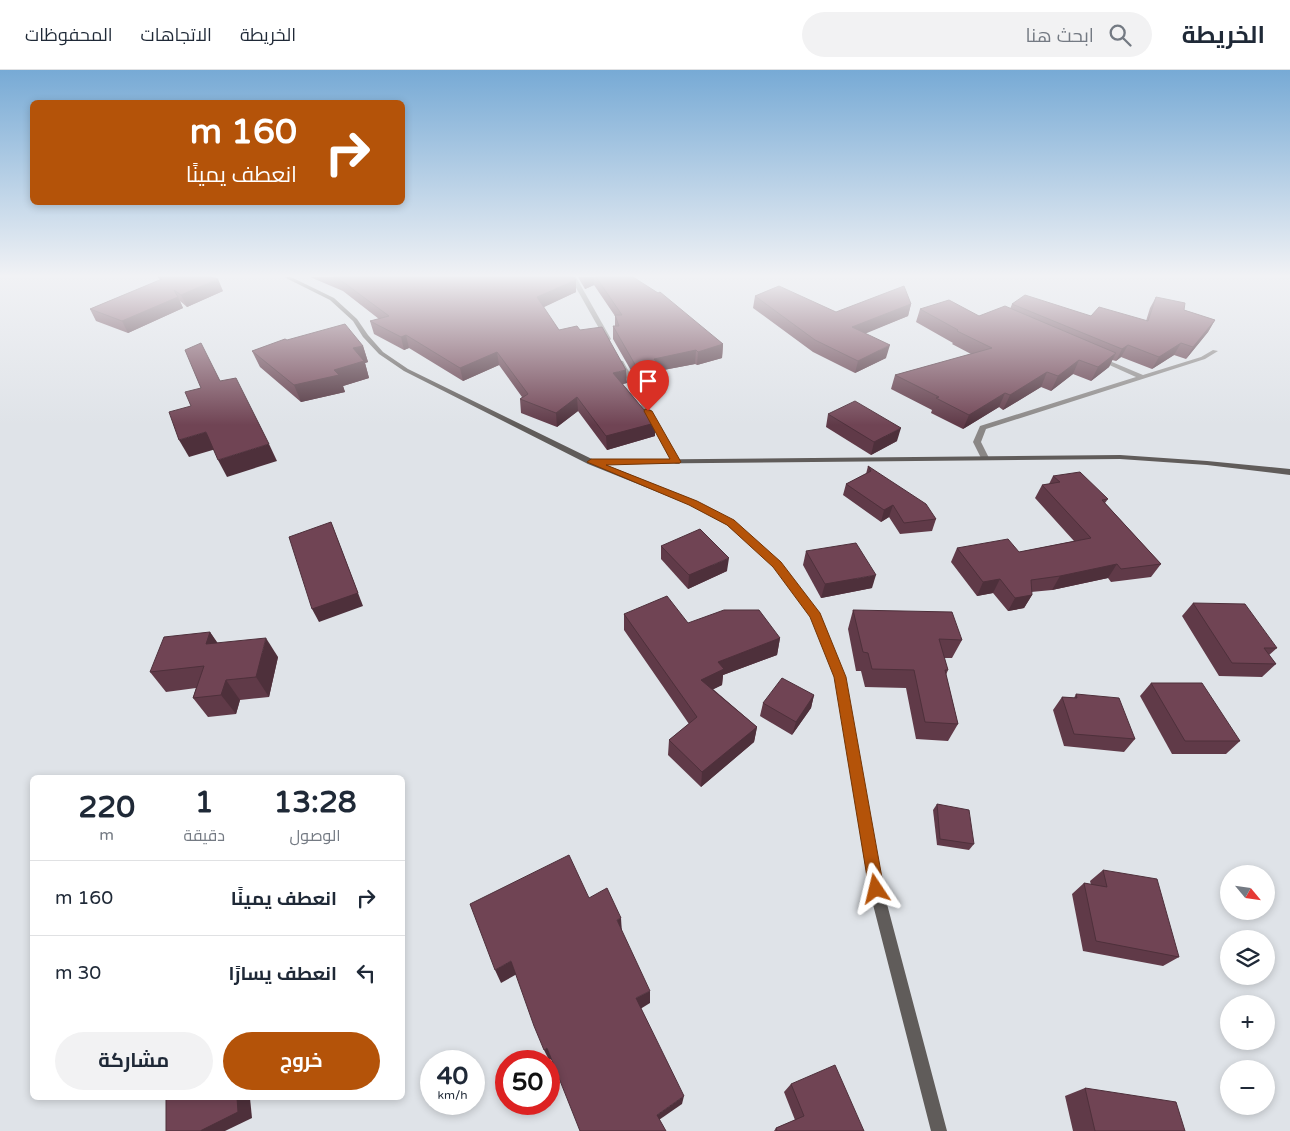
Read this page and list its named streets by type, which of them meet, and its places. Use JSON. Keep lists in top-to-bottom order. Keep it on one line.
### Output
{"north":"bottom right","page":{"header":"الخريطة","search":"ابحث هنا","nav":["الخريطة","الاتجاهات","المحفوظات"],"turn":["160 m","انعطف يمينًا"],"eta":["13:28","الوصول","1","دقيقة","220","m"],"list":[{"name":"انعطف يمينًا","value":"160 m"},{"name":"انعطف يسارًا","value":"30 m"}],"map_buttons":["+","−"],"buttons":["خروج","مشاركة"],"speed":"40 km/h","limit":"50"}}
